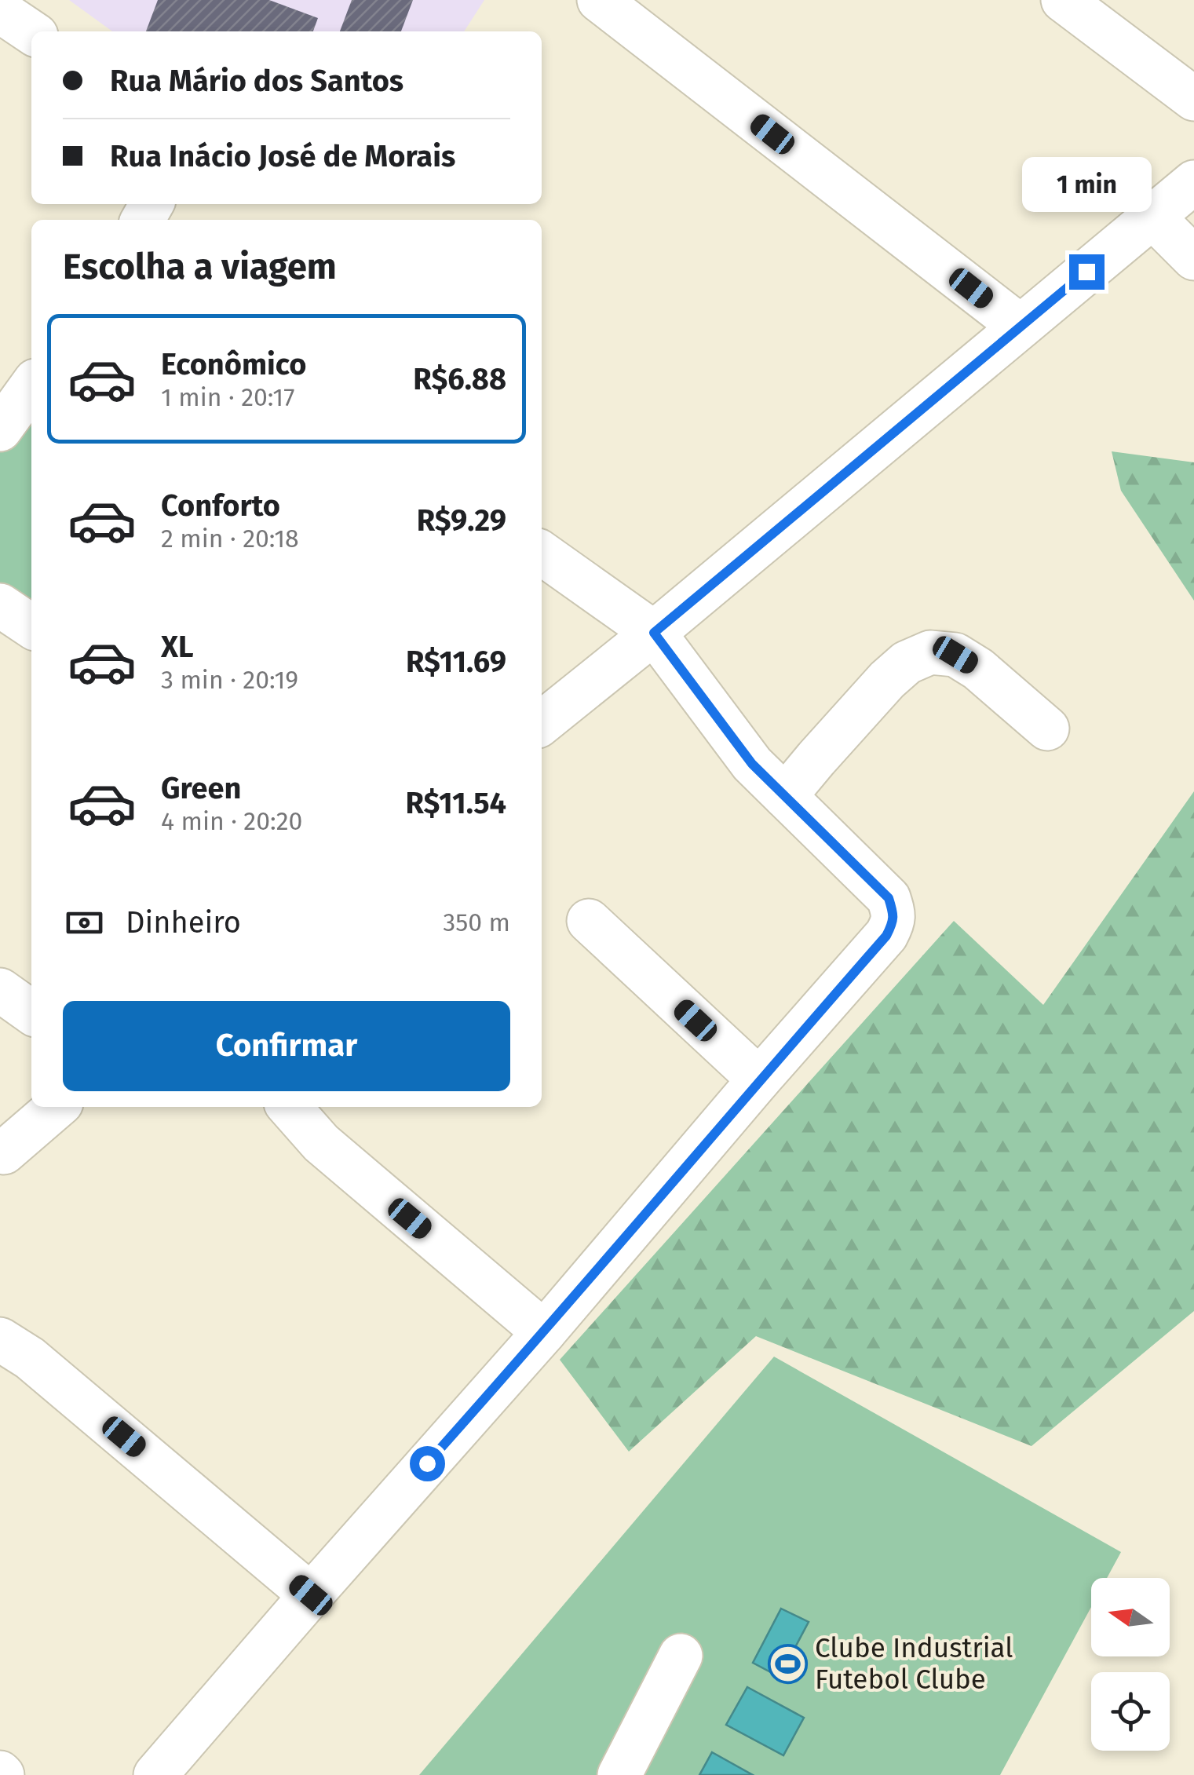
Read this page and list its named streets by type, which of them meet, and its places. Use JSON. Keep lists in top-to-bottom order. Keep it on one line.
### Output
{"places":{"sports":["Clube Industrial Futebol Clube"]},"north":"left","page":{"banner":["Rua Mário dos Santos","Rua Inácio José de Morais"],"bubble":"1 min","heading":"Escolha a viagem","list":[{"name":"Econômico","note":"1 min · 20:17","value":"R$6.88"},{"name":"Conforto","note":"2 min · 20:18","value":"R$9.29"},{"name":"XL","note":"3 min · 20:19","value":"R$11.69"},{"name":"Green","note":"4 min · 20:20","value":"R$11.54"}],"pay":["Dinheiro","350 m"],"buttons":"Confirmar"}}
